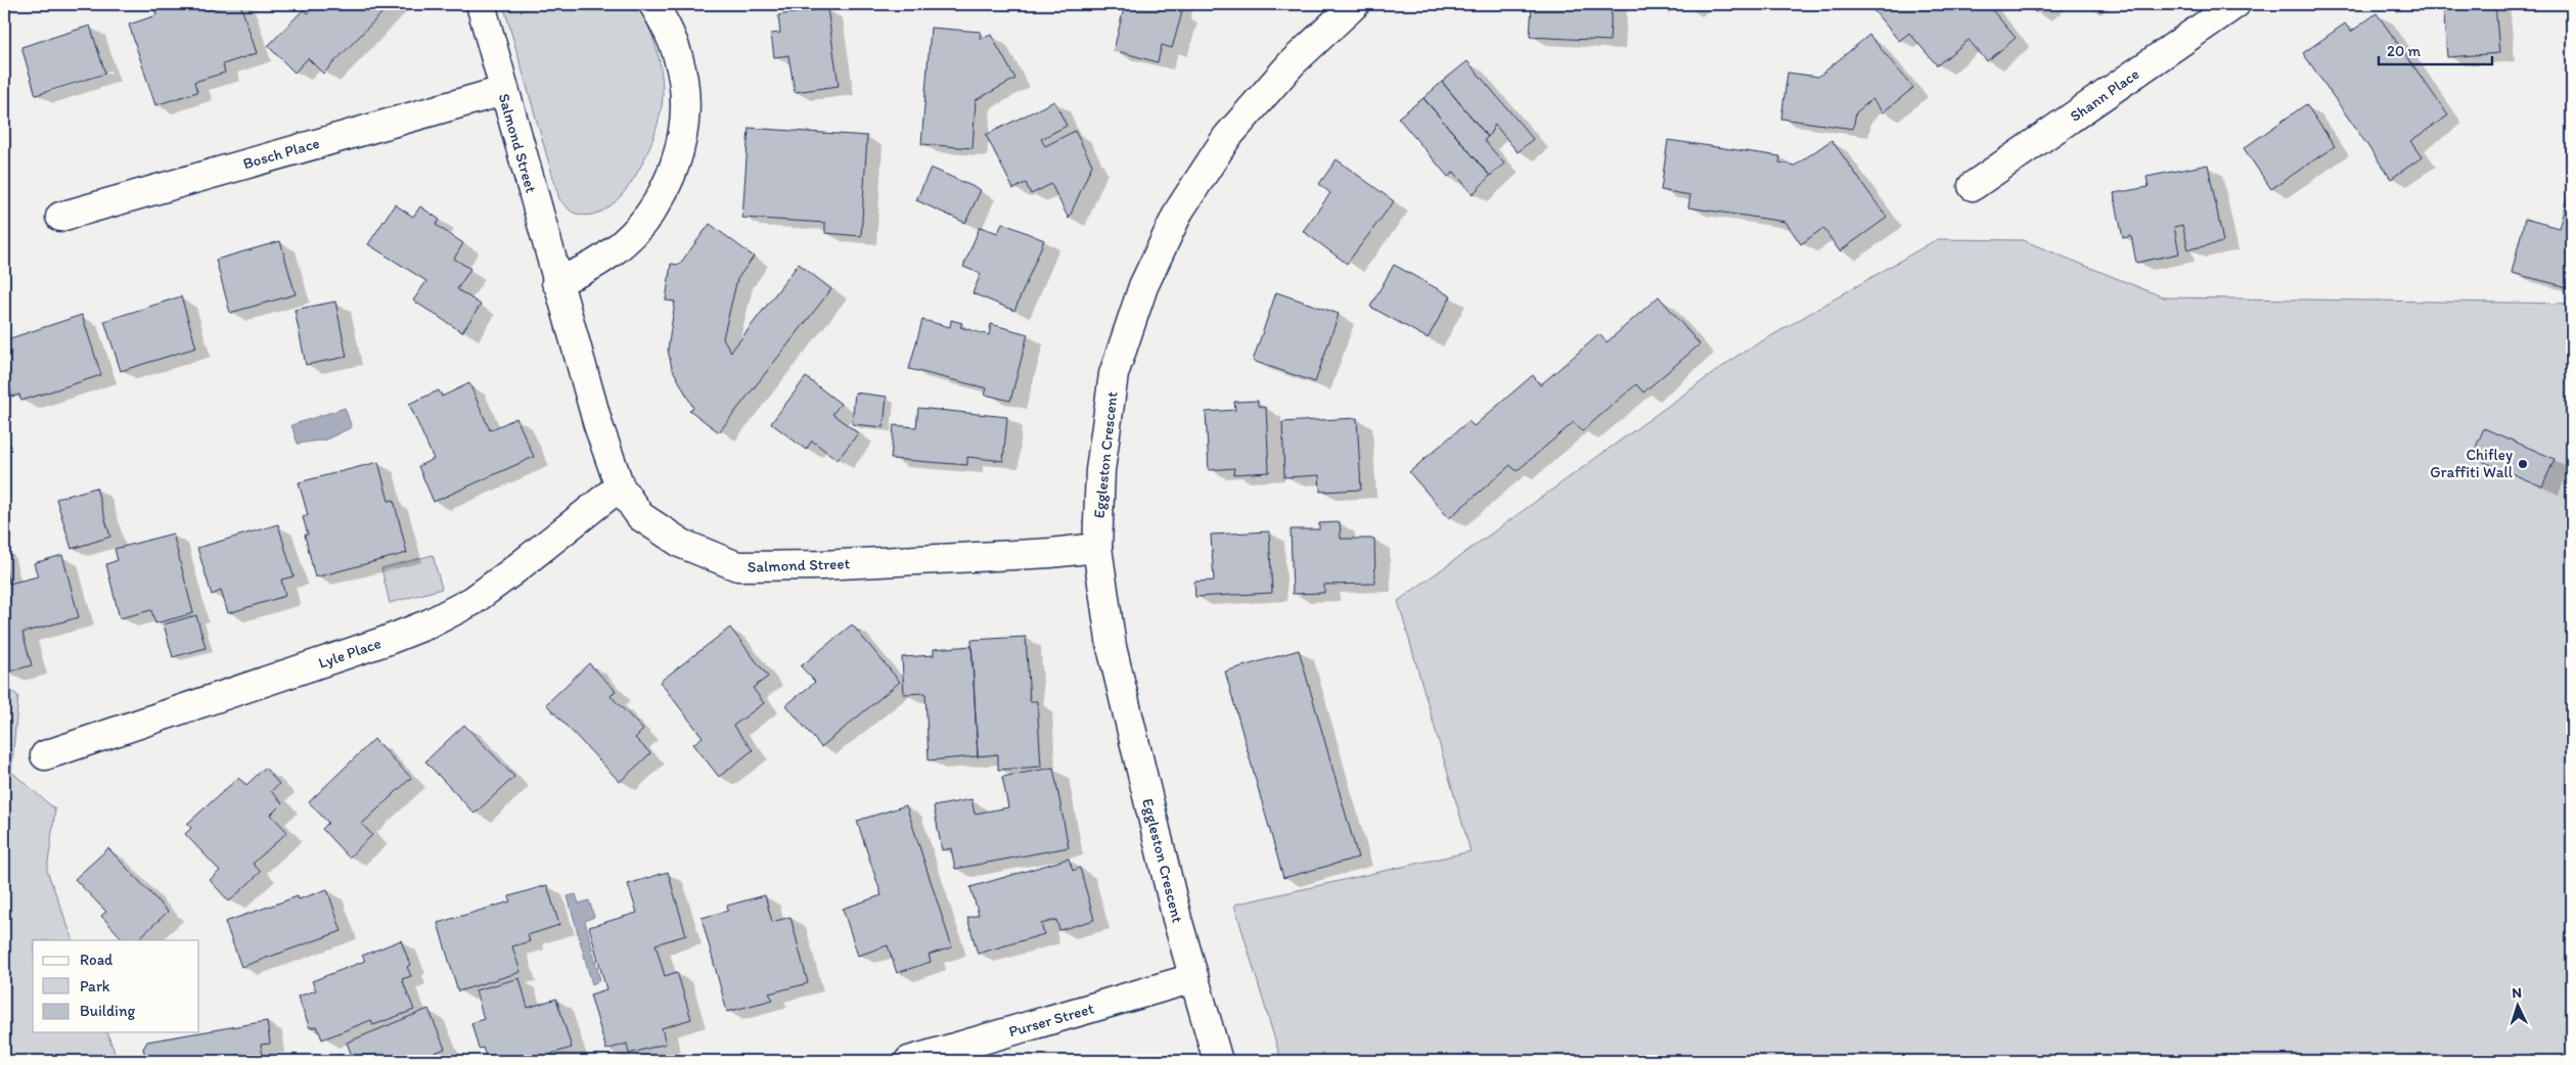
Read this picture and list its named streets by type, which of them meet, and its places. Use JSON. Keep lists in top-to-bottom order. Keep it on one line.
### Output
{"streets":{"street":["Shann Place","Salmond Street","Bosch Place","Eggleston Crescent","Lyle Place","Purser Street"]},"crossings":[["Salmond Street","Bosch Place"],["Salmond Street","Eggleston Crescent"],["Salmond Street","Lyle Place"],["Eggleston Crescent","Purser Street"]],"places":["Chifley Graffiti Wall"],"legend":["Road","Park","Building"],"scale_bar":"20 m","north":"top"}
